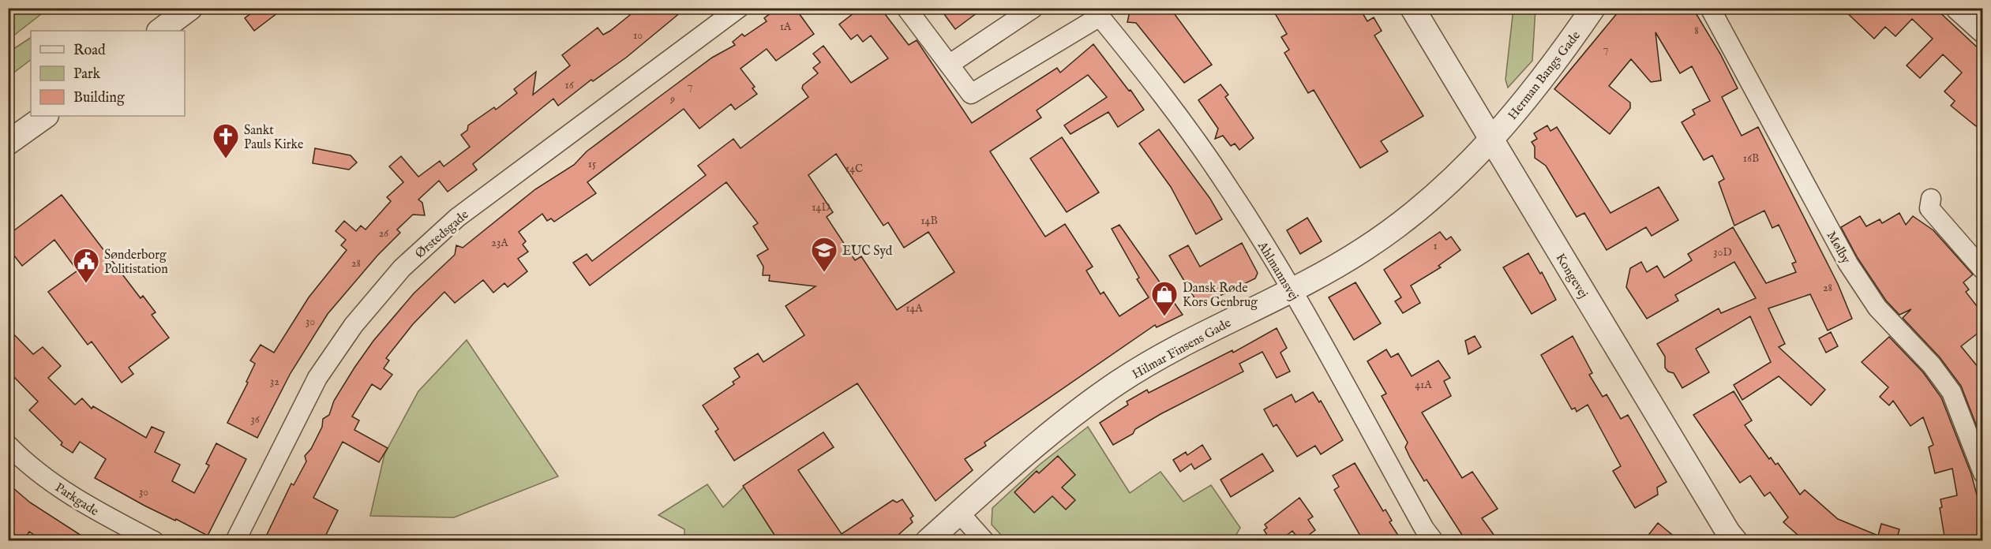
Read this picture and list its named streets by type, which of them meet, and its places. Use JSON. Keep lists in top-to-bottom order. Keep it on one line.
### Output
{"streets":{"street":["Herman Bangs Gade","Ørstedsgade","Mølby","Ahlmannsvej","Kongevej","Hilmar Finsens Gade","Parkgade"]},"crossings":[["Herman Bangs Gade","Kongevej"],["Herman Bangs Gade","Hilmar Finsens Gade"],["Ahlmannsvej","Hilmar Finsens Gade"],["Kongevej","Hilmar Finsens Gade"]],"places":{"church":["Sankt Pauls Kirke"],"school or university":["EUC Syd"],"public building":["Sønderborg Politistation"],"shop":["Dansk Røde Kors Genbrug"]},"house_numbers":["1A","8","10","7","16","7","9","16B","15","14C","14D","14B","26","23A","1","30D","28","28","14A","30","32","41A","36","30"],"legend":["Road","Park","Building"]}
